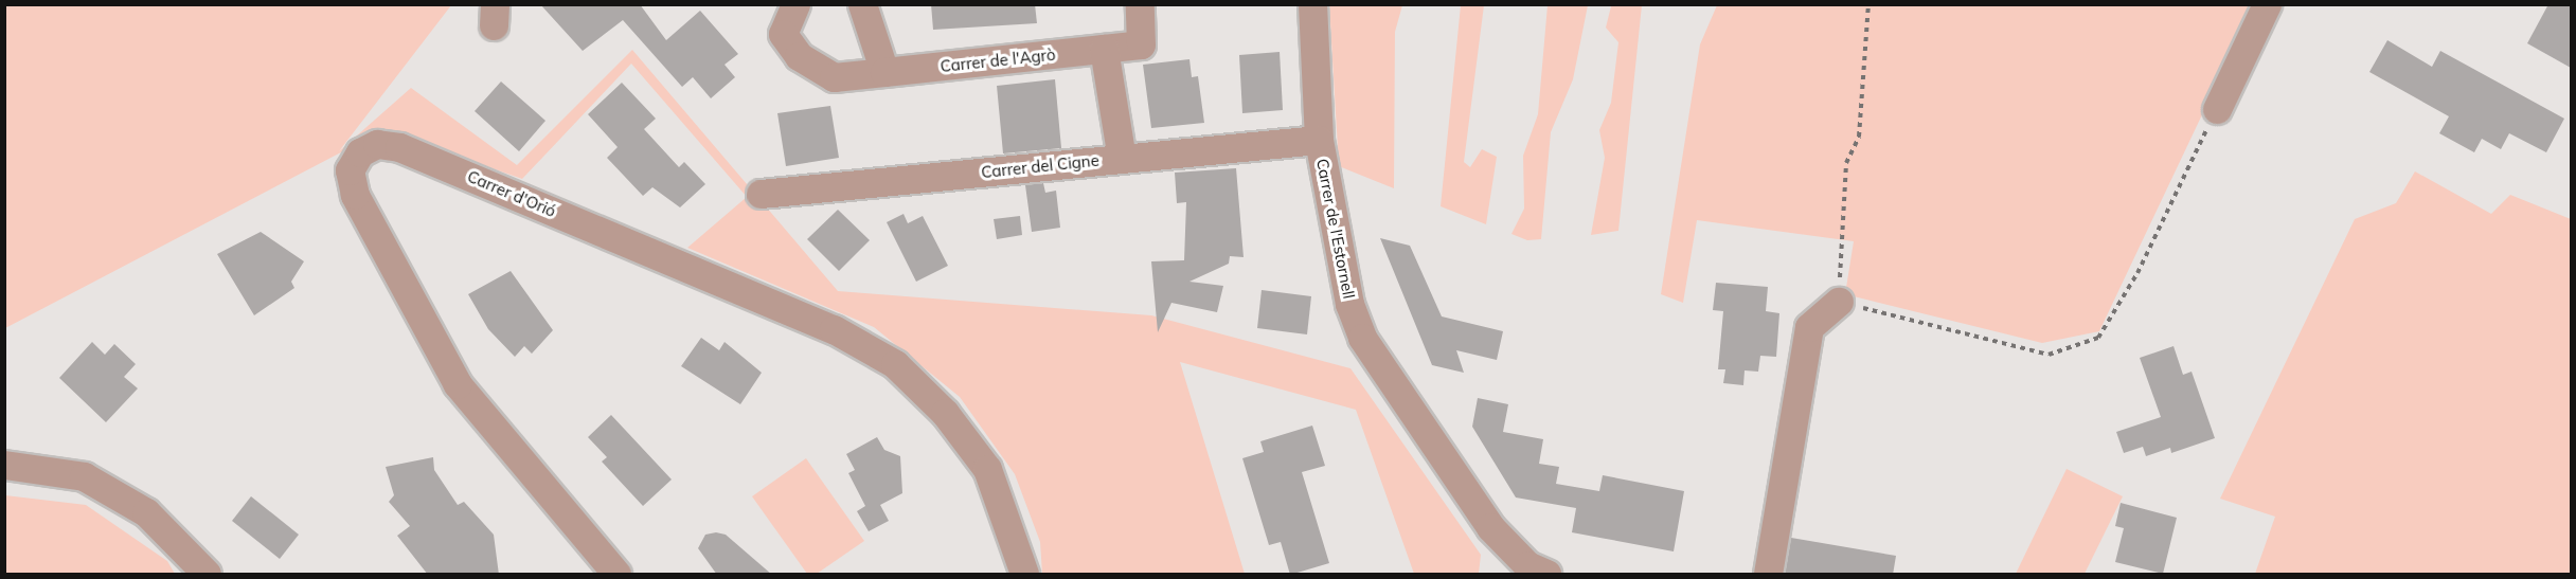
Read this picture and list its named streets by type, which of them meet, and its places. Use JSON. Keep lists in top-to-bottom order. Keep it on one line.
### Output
{"streets":{"street":["Carrer de l'Agrò","Carrer del Cigne","Carrer d'Orió","Carrer de l'Estornell"]},"crossings":[["Carrer del Cigne","Carrer de l'Estornell"]]}
